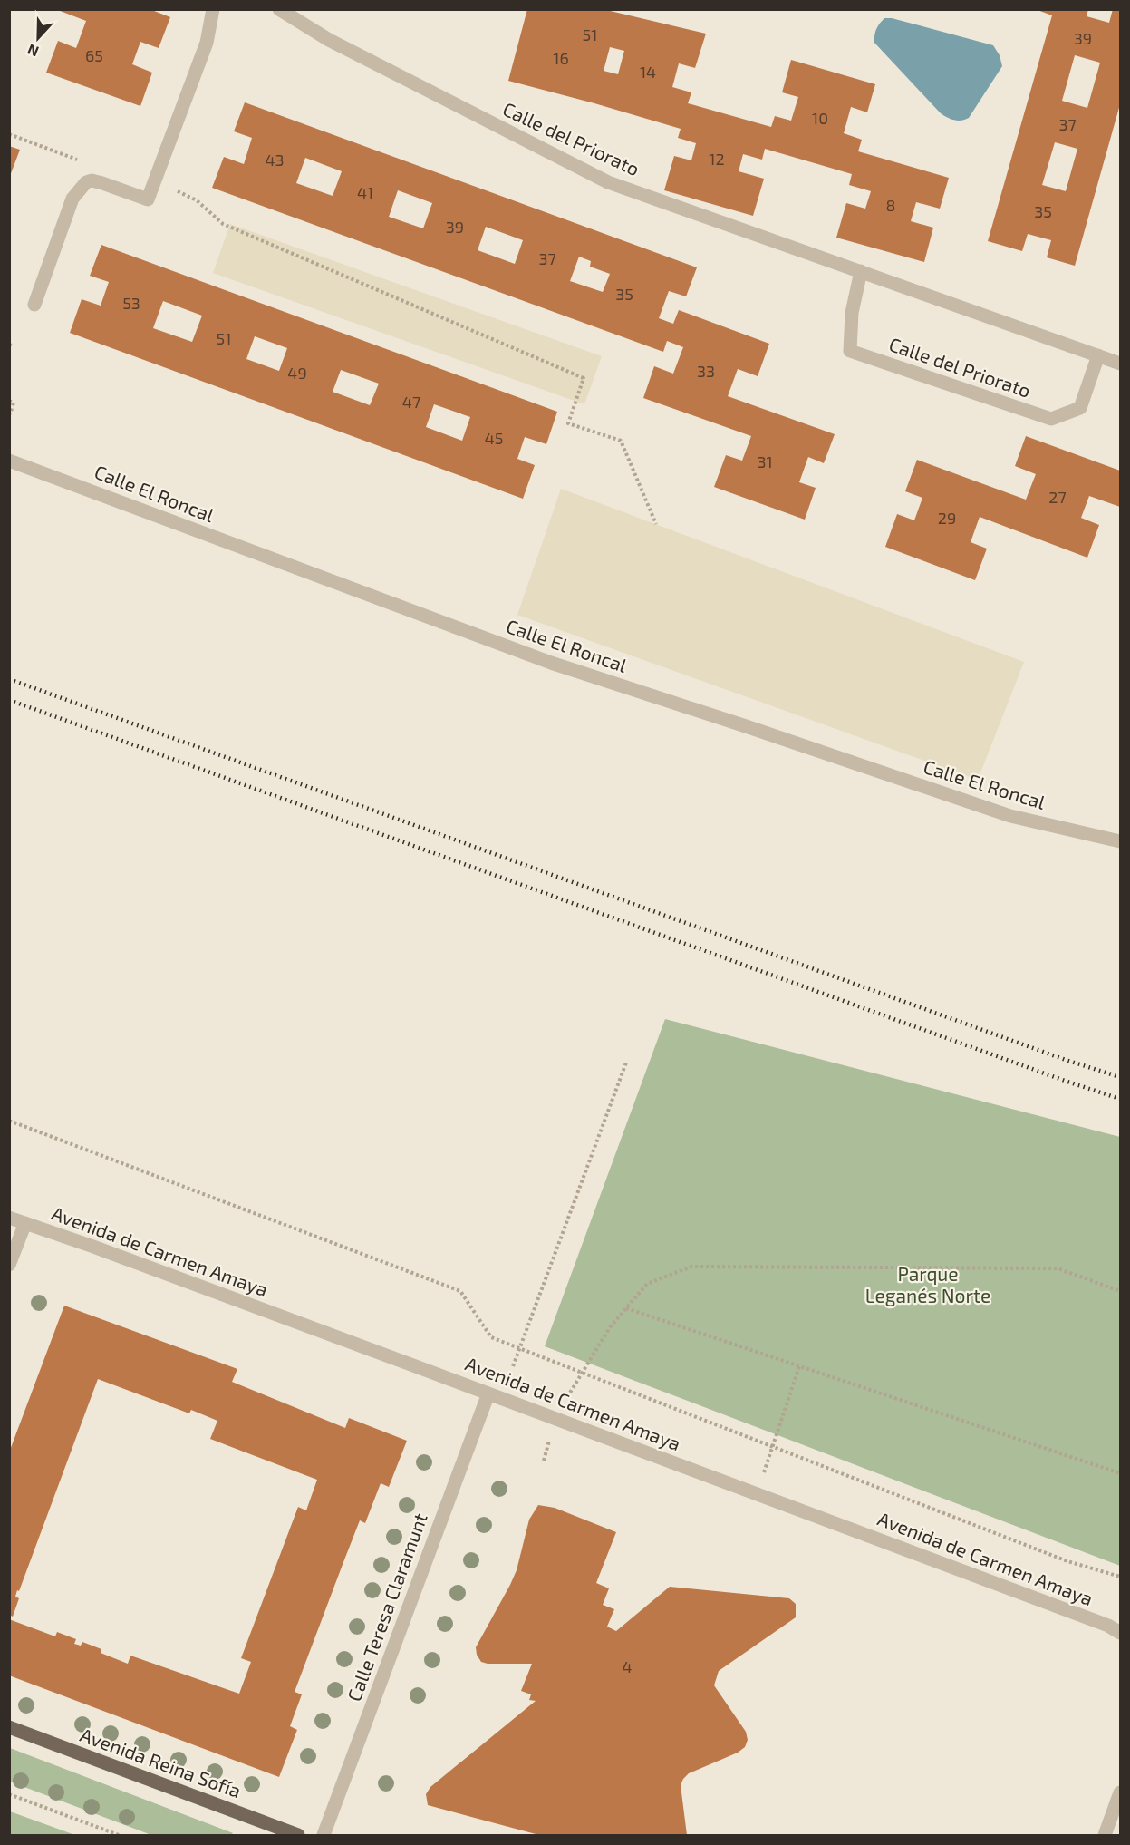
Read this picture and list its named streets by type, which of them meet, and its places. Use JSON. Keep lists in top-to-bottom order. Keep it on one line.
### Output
{"streets":{"main road":["Avenida Reina Sofía"],"street":["Calle del Priorato","Calle El Roncal","Avenida de Carmen Amaya","Calle Teresa Claramunt"]},"crossings":[["Avenida de Carmen Amaya","Calle Teresa Claramunt"]],"parks":["Parque Leganés Norte"],"house_numbers":["51","39","65","16","14","10","37","12","43","41","8","35","39","37","35","53","51","33","49","47","45","31","27","29","4"],"north":"bottom"}
